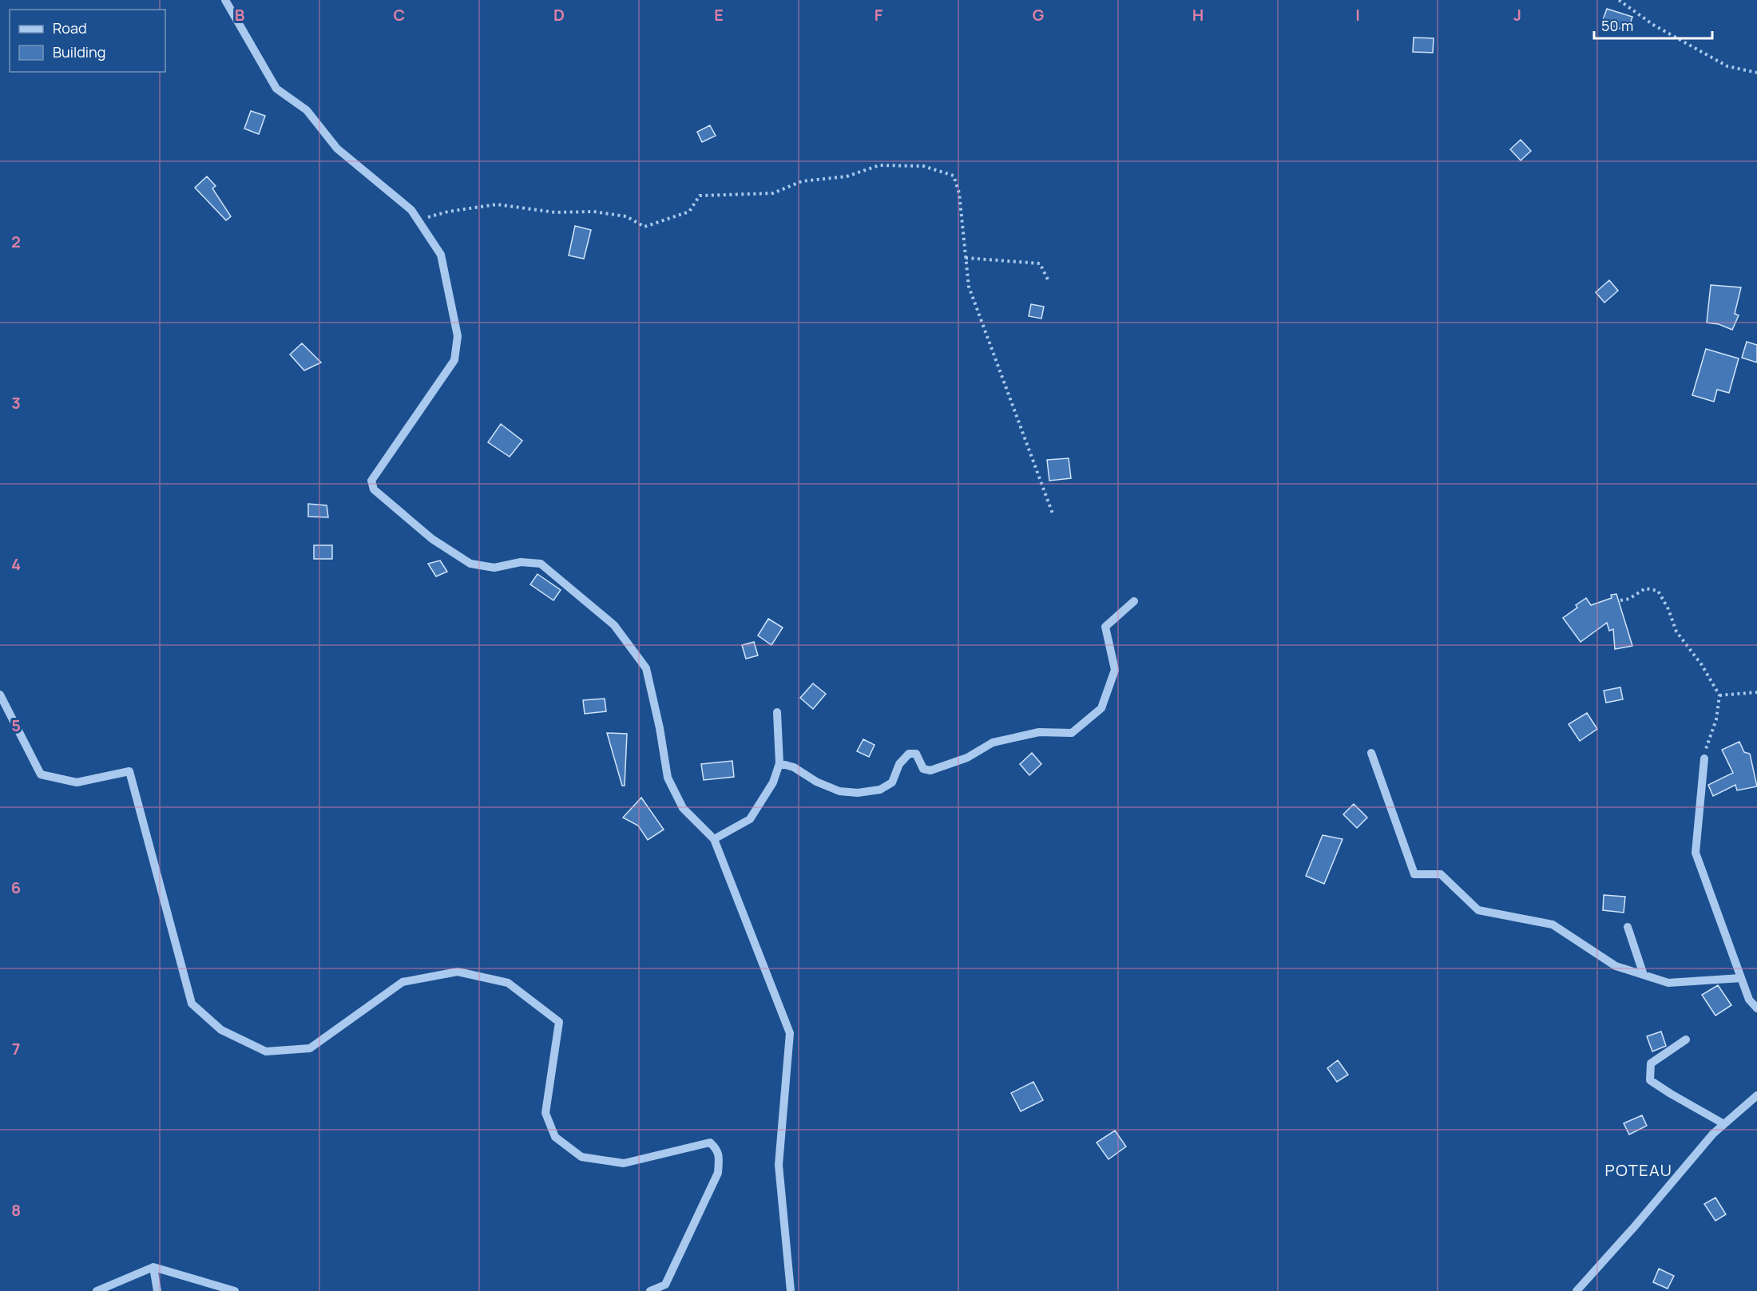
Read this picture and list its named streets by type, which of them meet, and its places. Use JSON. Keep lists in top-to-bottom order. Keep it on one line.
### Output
{"districts":["POTEAU"],"legend":["Road","Building"],"scale_bar":"50 m","grid":{"columns":["B","C","D","E","F","G","H","I","J"],"rows":["2","3","4","5","6","7","8"]}}
